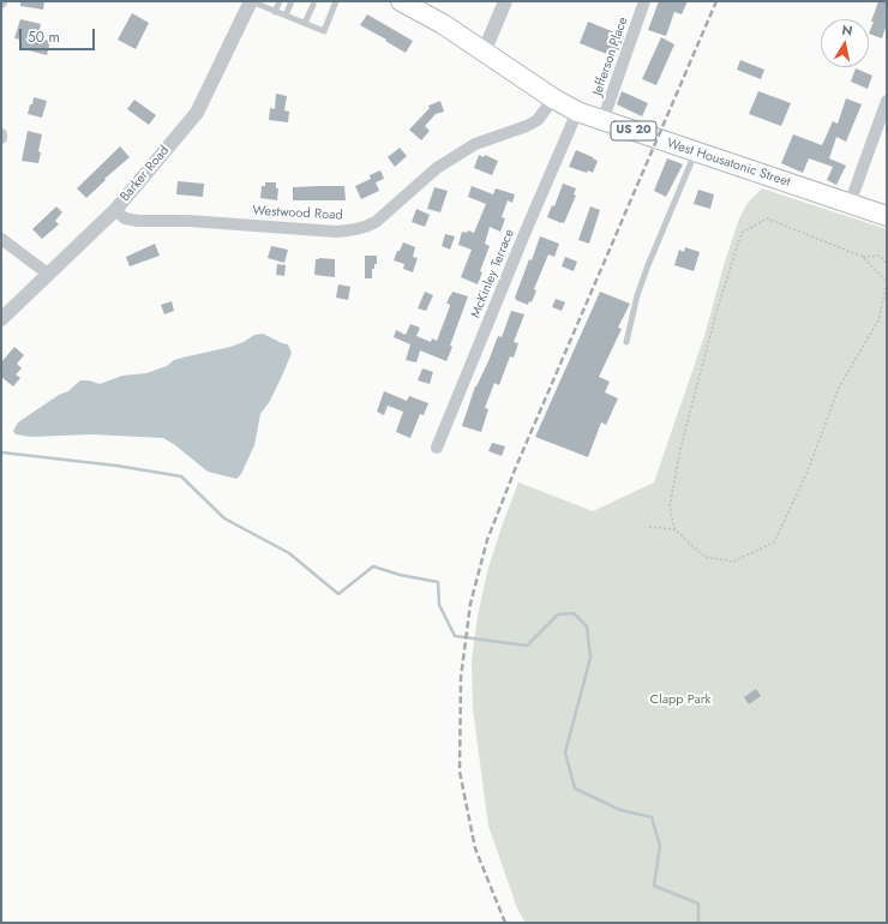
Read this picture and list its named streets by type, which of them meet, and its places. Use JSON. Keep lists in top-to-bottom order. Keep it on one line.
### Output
{"streets":{"highway":["US 20","West Housatonic Street"],"street":["Jefferson Place","Barker Road","Westwood Road","McKinley Terrace"]},"crossings":[["Jefferson Place","West Housatonic Street"],["West Housatonic Street","Westwood Road"],["West Housatonic Street","McKinley Terrace"],["Barker Road","Westwood Road"]],"parks":["Clapp Park"],"scale_bar":"50 m","north":"top"}
